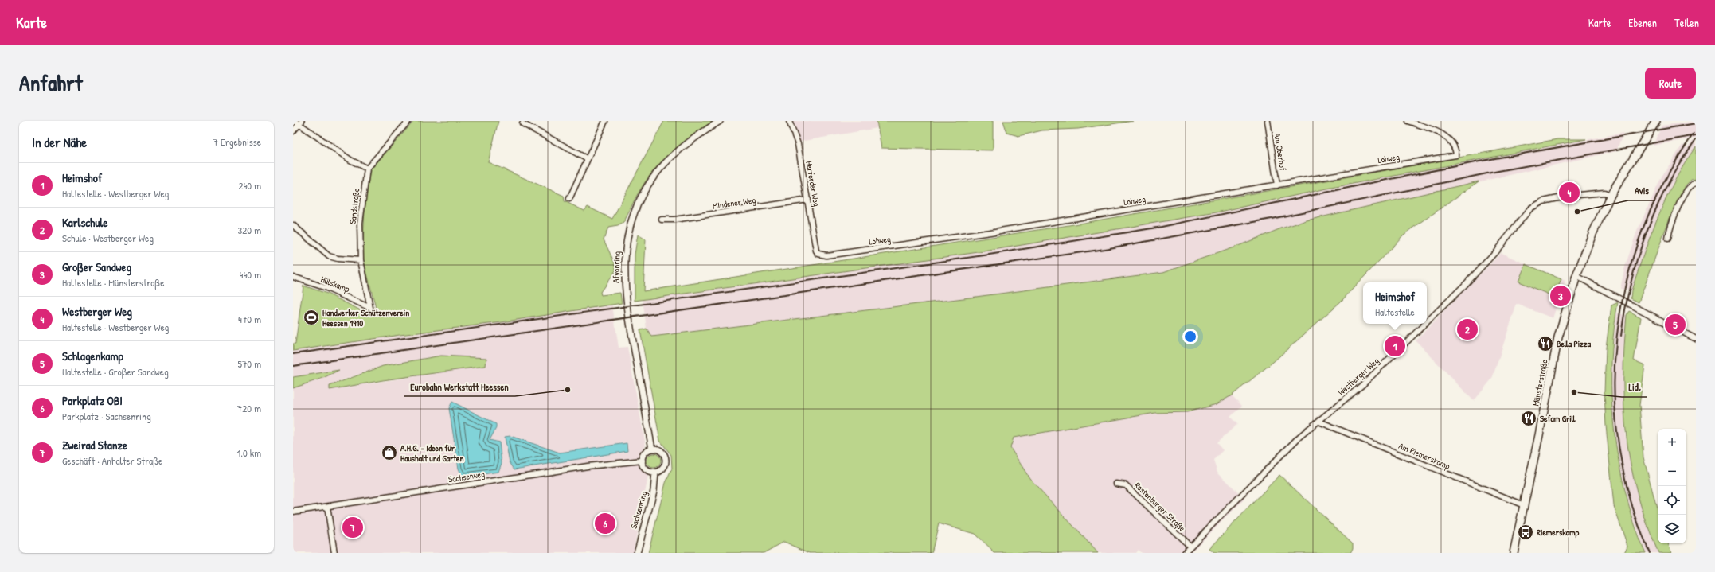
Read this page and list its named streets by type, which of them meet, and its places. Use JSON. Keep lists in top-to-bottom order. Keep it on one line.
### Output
{"streets":{"main road":["Münsterstraße"],"street":["Am Oberhof","Lohweg","Herforder Weg","Mindener Weg","Sandstraße","Afyonring","Hülskamp","Westberger Weg","Am Riemerskamp","Sachsenweg","Rastenburger Straße","Sachsenring"]},"crossings":[["Am Oberhof","Lohweg"],["Lohweg","Herforder Weg"],["Herforder Weg","Mindener Weg"],["Sandstraße","Hülskamp"],["Afyonring","Sachsenweg"],["Afyonring","Sachsenring"],["Westberger Weg","Münsterstraße"],["Westberger Weg","Am Riemerskamp"],["Westberger Weg","Rastenburger Straße"],["Münsterstraße","Am Riemerskamp"],["Sachsenweg","Sachsenring"]],"places":{"other":["Avis","Eurobahn Werkstatt Heessen","Lidl"],"sports":["Handwerker Schützenverein Heessen 1910"],"restaurant":["Bella Pizza","Sefam Grill"],"shop":["A.H.G. - Ideen für Haushalt und Garten"],"bus stop":["Riemerskamp"]},"page":{"header":"Karte","nav":["Karte","Ebenen","Teilen"],"title":"Anfahrt","buttons":"Route","heading":["In der Nähe","7 Ergebnisse"],"list":[{"mark":"1","name":"Heimshof","note":"Haltestelle · Westberger Weg","value":"240 m"},{"mark":"2","name":"Karlschule","note":"Schule · Westberger Weg","value":"320 m"},{"mark":"3","name":"Großer Sandweg","note":"Haltestelle · Münsterstraße","value":"440 m"},{"mark":"4","name":"Westberger Weg","note":"Haltestelle · Westberger Weg","value":"470 m"},{"mark":"5","name":"Schlagenkamp","note":"Haltestelle · Großer Sandweg","value":"570 m"},{"mark":"6","name":"Parkplatz OBI","note":"Parkplatz · Sachsenring","value":"720 m"},{"mark":"7","name":"Zweirad Stanze","note":"Geschäft · Anhalter Straße","value":"1.0 km"}],"pins":["4","3","5","2","1","6","7"],"popup":["Heimshof","Haltestelle"],"map_buttons":["+","−"]}}
